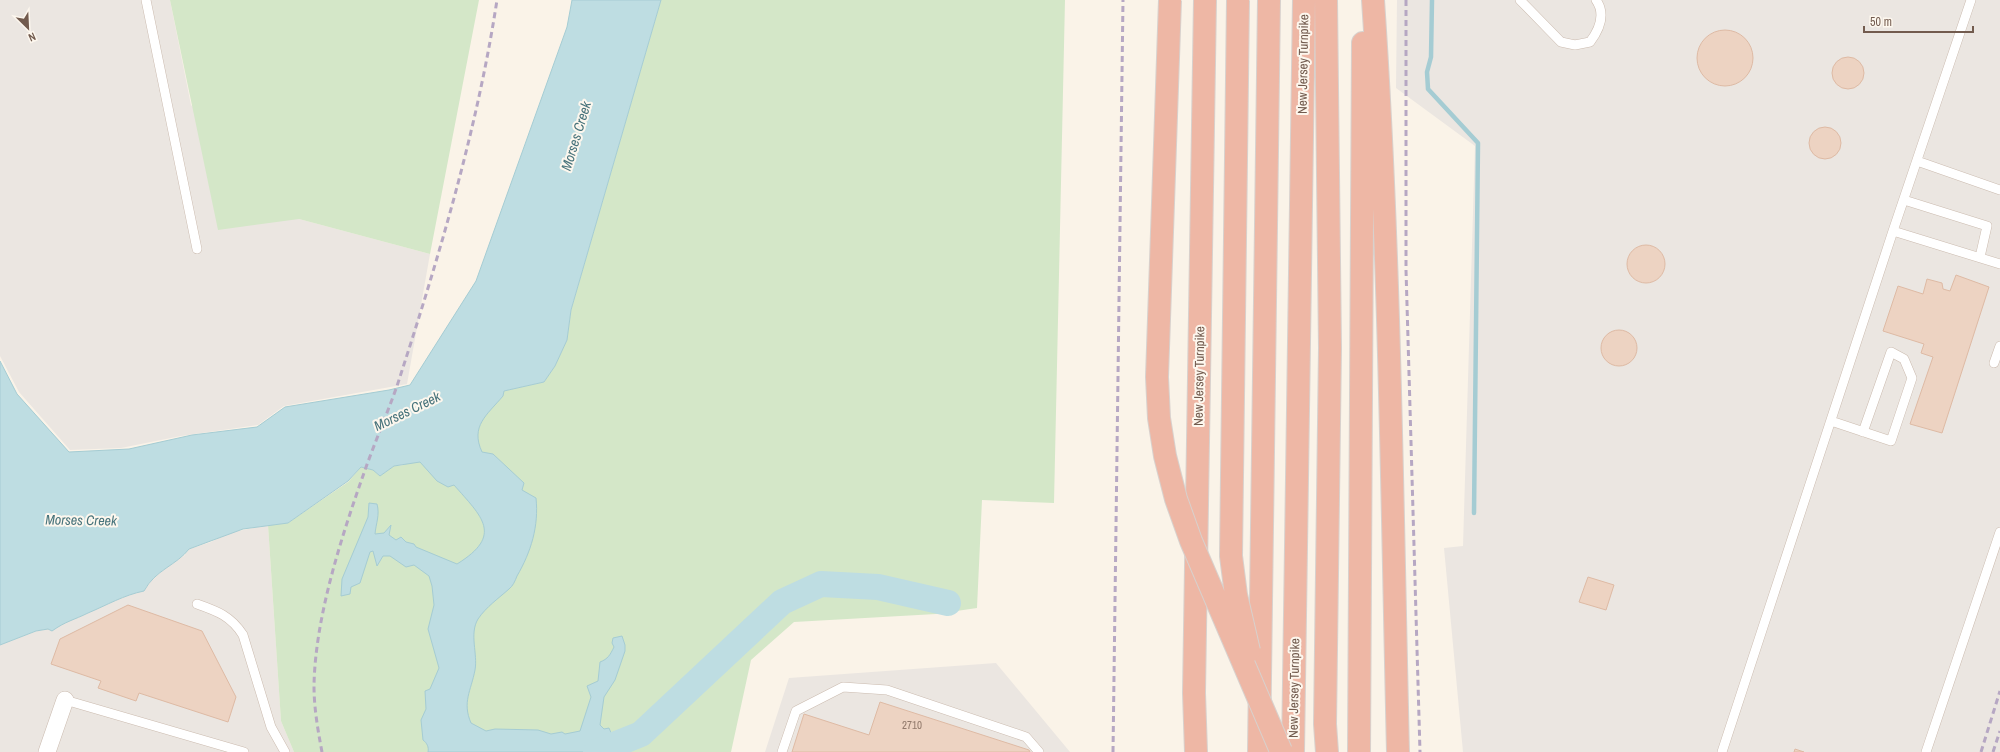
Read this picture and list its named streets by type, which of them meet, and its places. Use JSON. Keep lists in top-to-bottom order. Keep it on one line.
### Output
{"streets":{"highway":["New Jersey Turnpike"]},"water":["Morses Creek"],"house_numbers":["2710"],"scale_bar":"50 m","north":"bottom right"}
